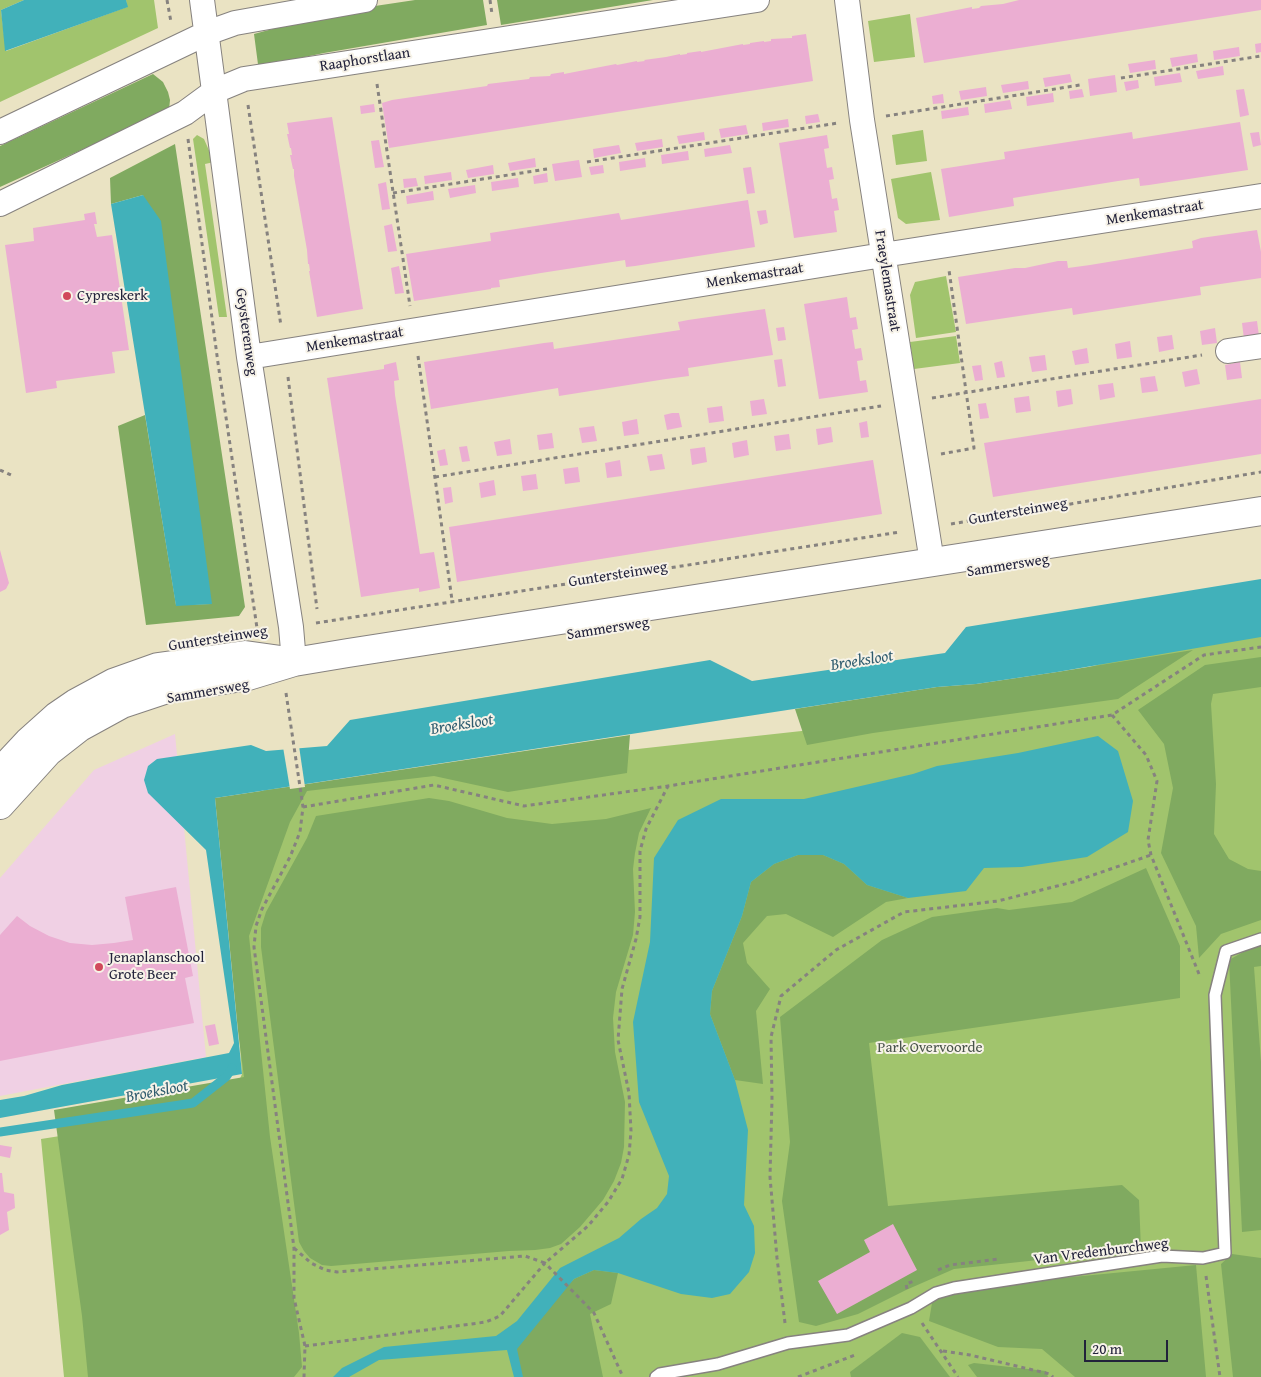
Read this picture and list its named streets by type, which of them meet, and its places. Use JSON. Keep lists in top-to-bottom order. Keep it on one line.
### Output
{"streets":{"street":["Raaphorstlaan","Menkemastraat","Fraeylemastraat","Geysterenweg","Guntersteinweg"],"lane":["Van Vredenburchweg"]},"crossings":[["Raaphorstlaan","Geysterenweg"],["Menkemastraat","Fraeylemastraat"],["Menkemastraat","Geysterenweg"],["Fraeylemastraat","Guntersteinweg"],["Geysterenweg","Guntersteinweg"]],"water":["Broeksloot"],"parks":["Park Overvoorde"],"places":["Cypreskerk","Jenaplanschool Grote Beer"],"scale_bar":"20 m"}
